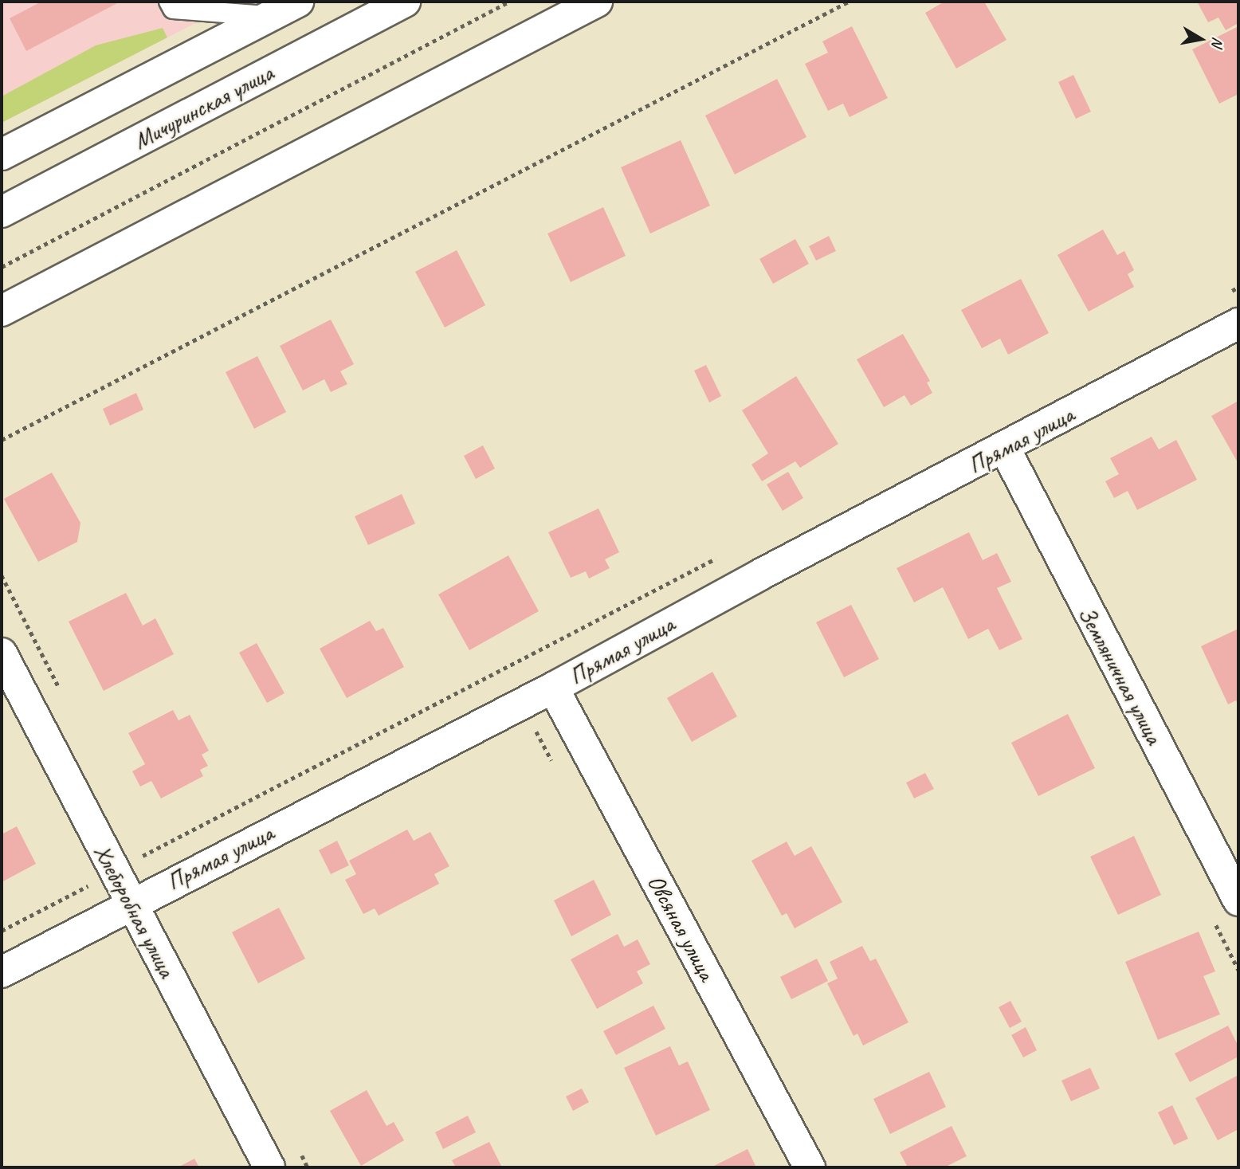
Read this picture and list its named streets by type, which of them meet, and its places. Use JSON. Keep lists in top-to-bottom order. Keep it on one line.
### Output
{"streets":{"street":["Мичуринская улица","Прямая улица","Земляничная улица","Хлеборобная улица","Овсяная улица"]},"crossings":[["Прямая улица","Земляничная улица"],["Прямая улица","Хлеборобная улица"],["Прямая улица","Овсяная улица"]],"north":"right"}
